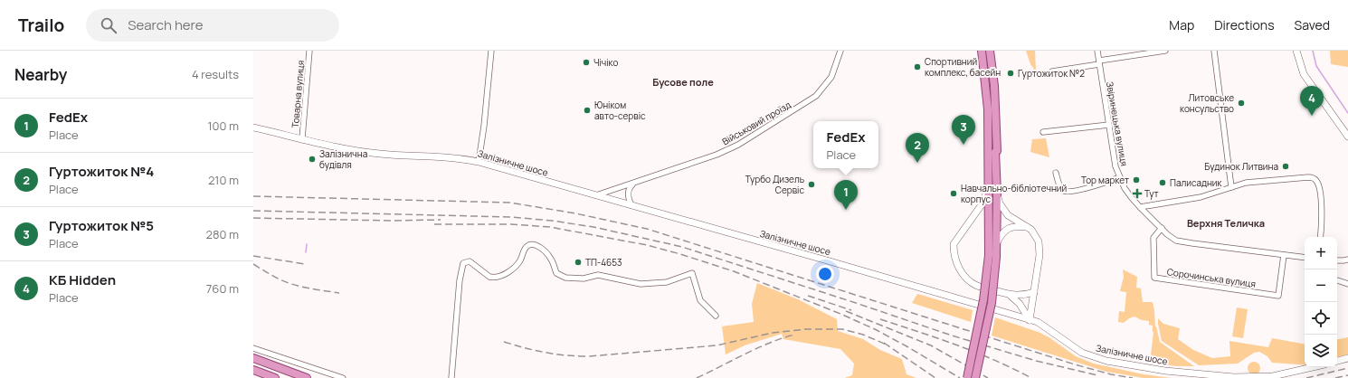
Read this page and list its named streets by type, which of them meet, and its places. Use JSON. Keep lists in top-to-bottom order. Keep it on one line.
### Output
{"streets":{"street":["Товарна вулиця","Військовий проїзд","Звіринецька вулиця","Залізничне шосе","Сорочинська вулиця"]},"crossings":[["Товарна вулиця","Залізничне шосе"],["Військовий проїзд","Залізничне шосе"],["Звіринецька вулиця","Сорочинська вулиця"]],"districts":["Бусове поле","Верхня Теличка"],"places":{"other":["Чічіко","Спортивний комплекс, басейн","Гуртожиток №2","Литовське консульство","Юніком авто-сервіс","Залізнична будівля","Будинок Литвина","Top маркет","Палисадник","Турбо Дизель Сервіс","Навчально-бібліотечний корпус","ТП-4653"],"health":["Тут"]},"page":{"header":"Trailo","search":"Search here","nav":["Map","Directions","Saved"],"heading":["Nearby","4 results"],"pins":["4","3","2","1"],"list":[{"mark":"1","name":"FedEx","note":"Place","value":"100 m"},{"mark":"2","name":"Гуртожиток №4","note":"Place","value":"210 m"},{"mark":"3","name":"Гуртожиток №5","note":"Place","value":"280 m"},{"mark":"4","name":"КБ Hidden","note":"Place","value":"760 m"}],"popup":["FedEx","Place"],"map_buttons":["+","−"]}}
